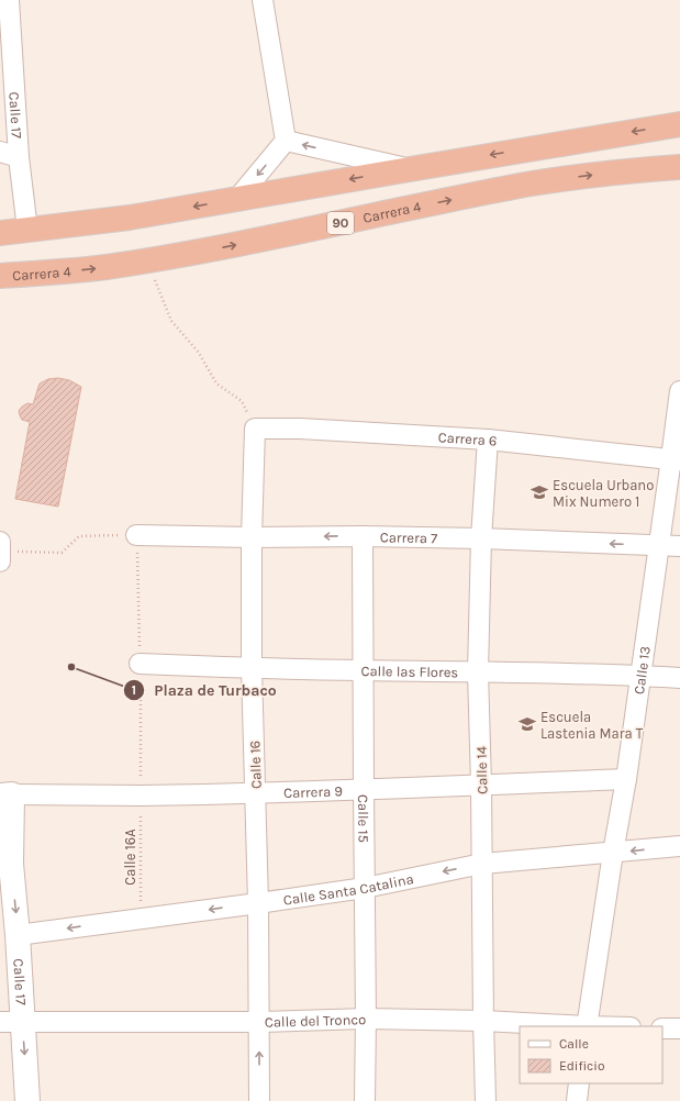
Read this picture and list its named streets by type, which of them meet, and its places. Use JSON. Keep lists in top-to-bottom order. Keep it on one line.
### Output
{"streets":{"highway":["Carrera 4","90"],"street":["Calle 17","Carrera 6","Carrera 7","Calle 13","Calle las Flores","Calle 16","Calle 14","Carrera 9","Calle 15","Calle Santa Catalina","Calle del Tronco"],"path":["Calle 16A"]},"crossings":[["Calle 17","Carrera 9"],["Calle 17","Calle Santa Catalina"],["Calle 17","Calle del Tronco"],["Carrera 6","Calle 13"],["Carrera 6","Calle 16"],["Carrera 6","Calle 14"],["Carrera 7","Calle 13"],["Carrera 7","Calle 16"],["Carrera 7","Calle 14"],["Carrera 7","Calle 15"],["Calle 13","Calle las Flores"],["Calle 13","Carrera 9"],["Calle 13","Calle Santa Catalina"],["Calle las Flores","Calle 16"],["Calle las Flores","Calle 14"],["Calle las Flores","Calle 15"],["Calle 16","Carrera 9"],["Calle 16","Calle Santa Catalina"],["Calle 16","Calle del Tronco"],["Calle 14","Carrera 9"],["Calle 14","Calle Santa Catalina"],["Calle 14","Calle del Tronco"],["Carrera 9","Calle 15"],["Carrera 9","Calle 16A"],["Calle 15","Calle Santa Catalina"],["Calle 15","Calle del Tronco"],["Calle 16A","Calle Santa Catalina"]],"one_way":["Carrera 7","Calle Santa Catalina"],"places":{"school or university":["Escuela Urbano Mix Numero 1","Escuela Lastenia Mara T"],"other":["Plaza de Turbaco"]},"legend":["Calle","Edificio"]}
